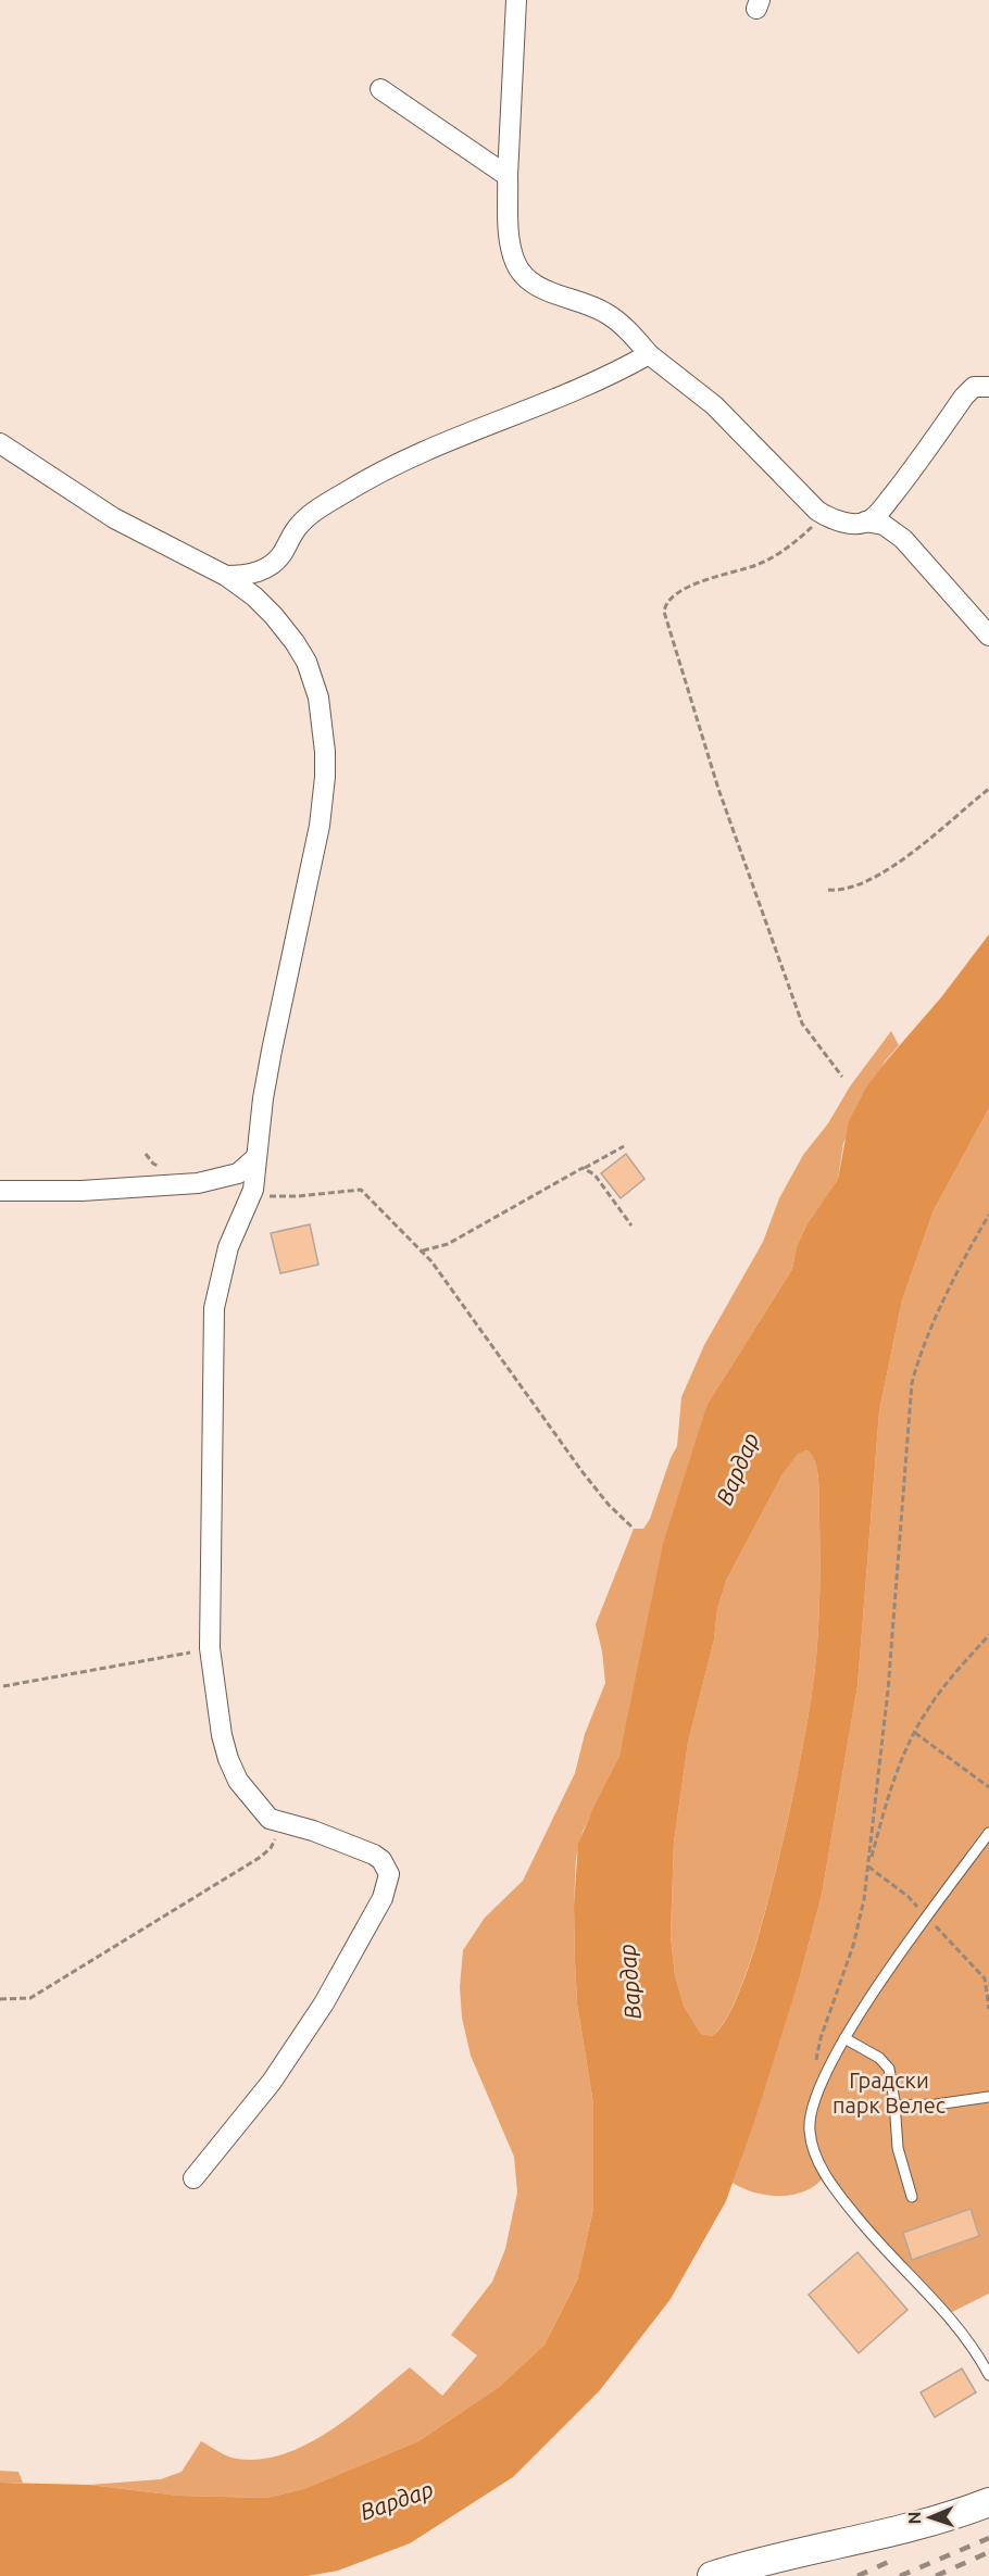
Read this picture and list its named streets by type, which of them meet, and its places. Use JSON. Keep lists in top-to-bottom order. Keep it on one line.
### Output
{"water":["Вардар"],"parks":["Градски парк Велес"],"north":"left"}
